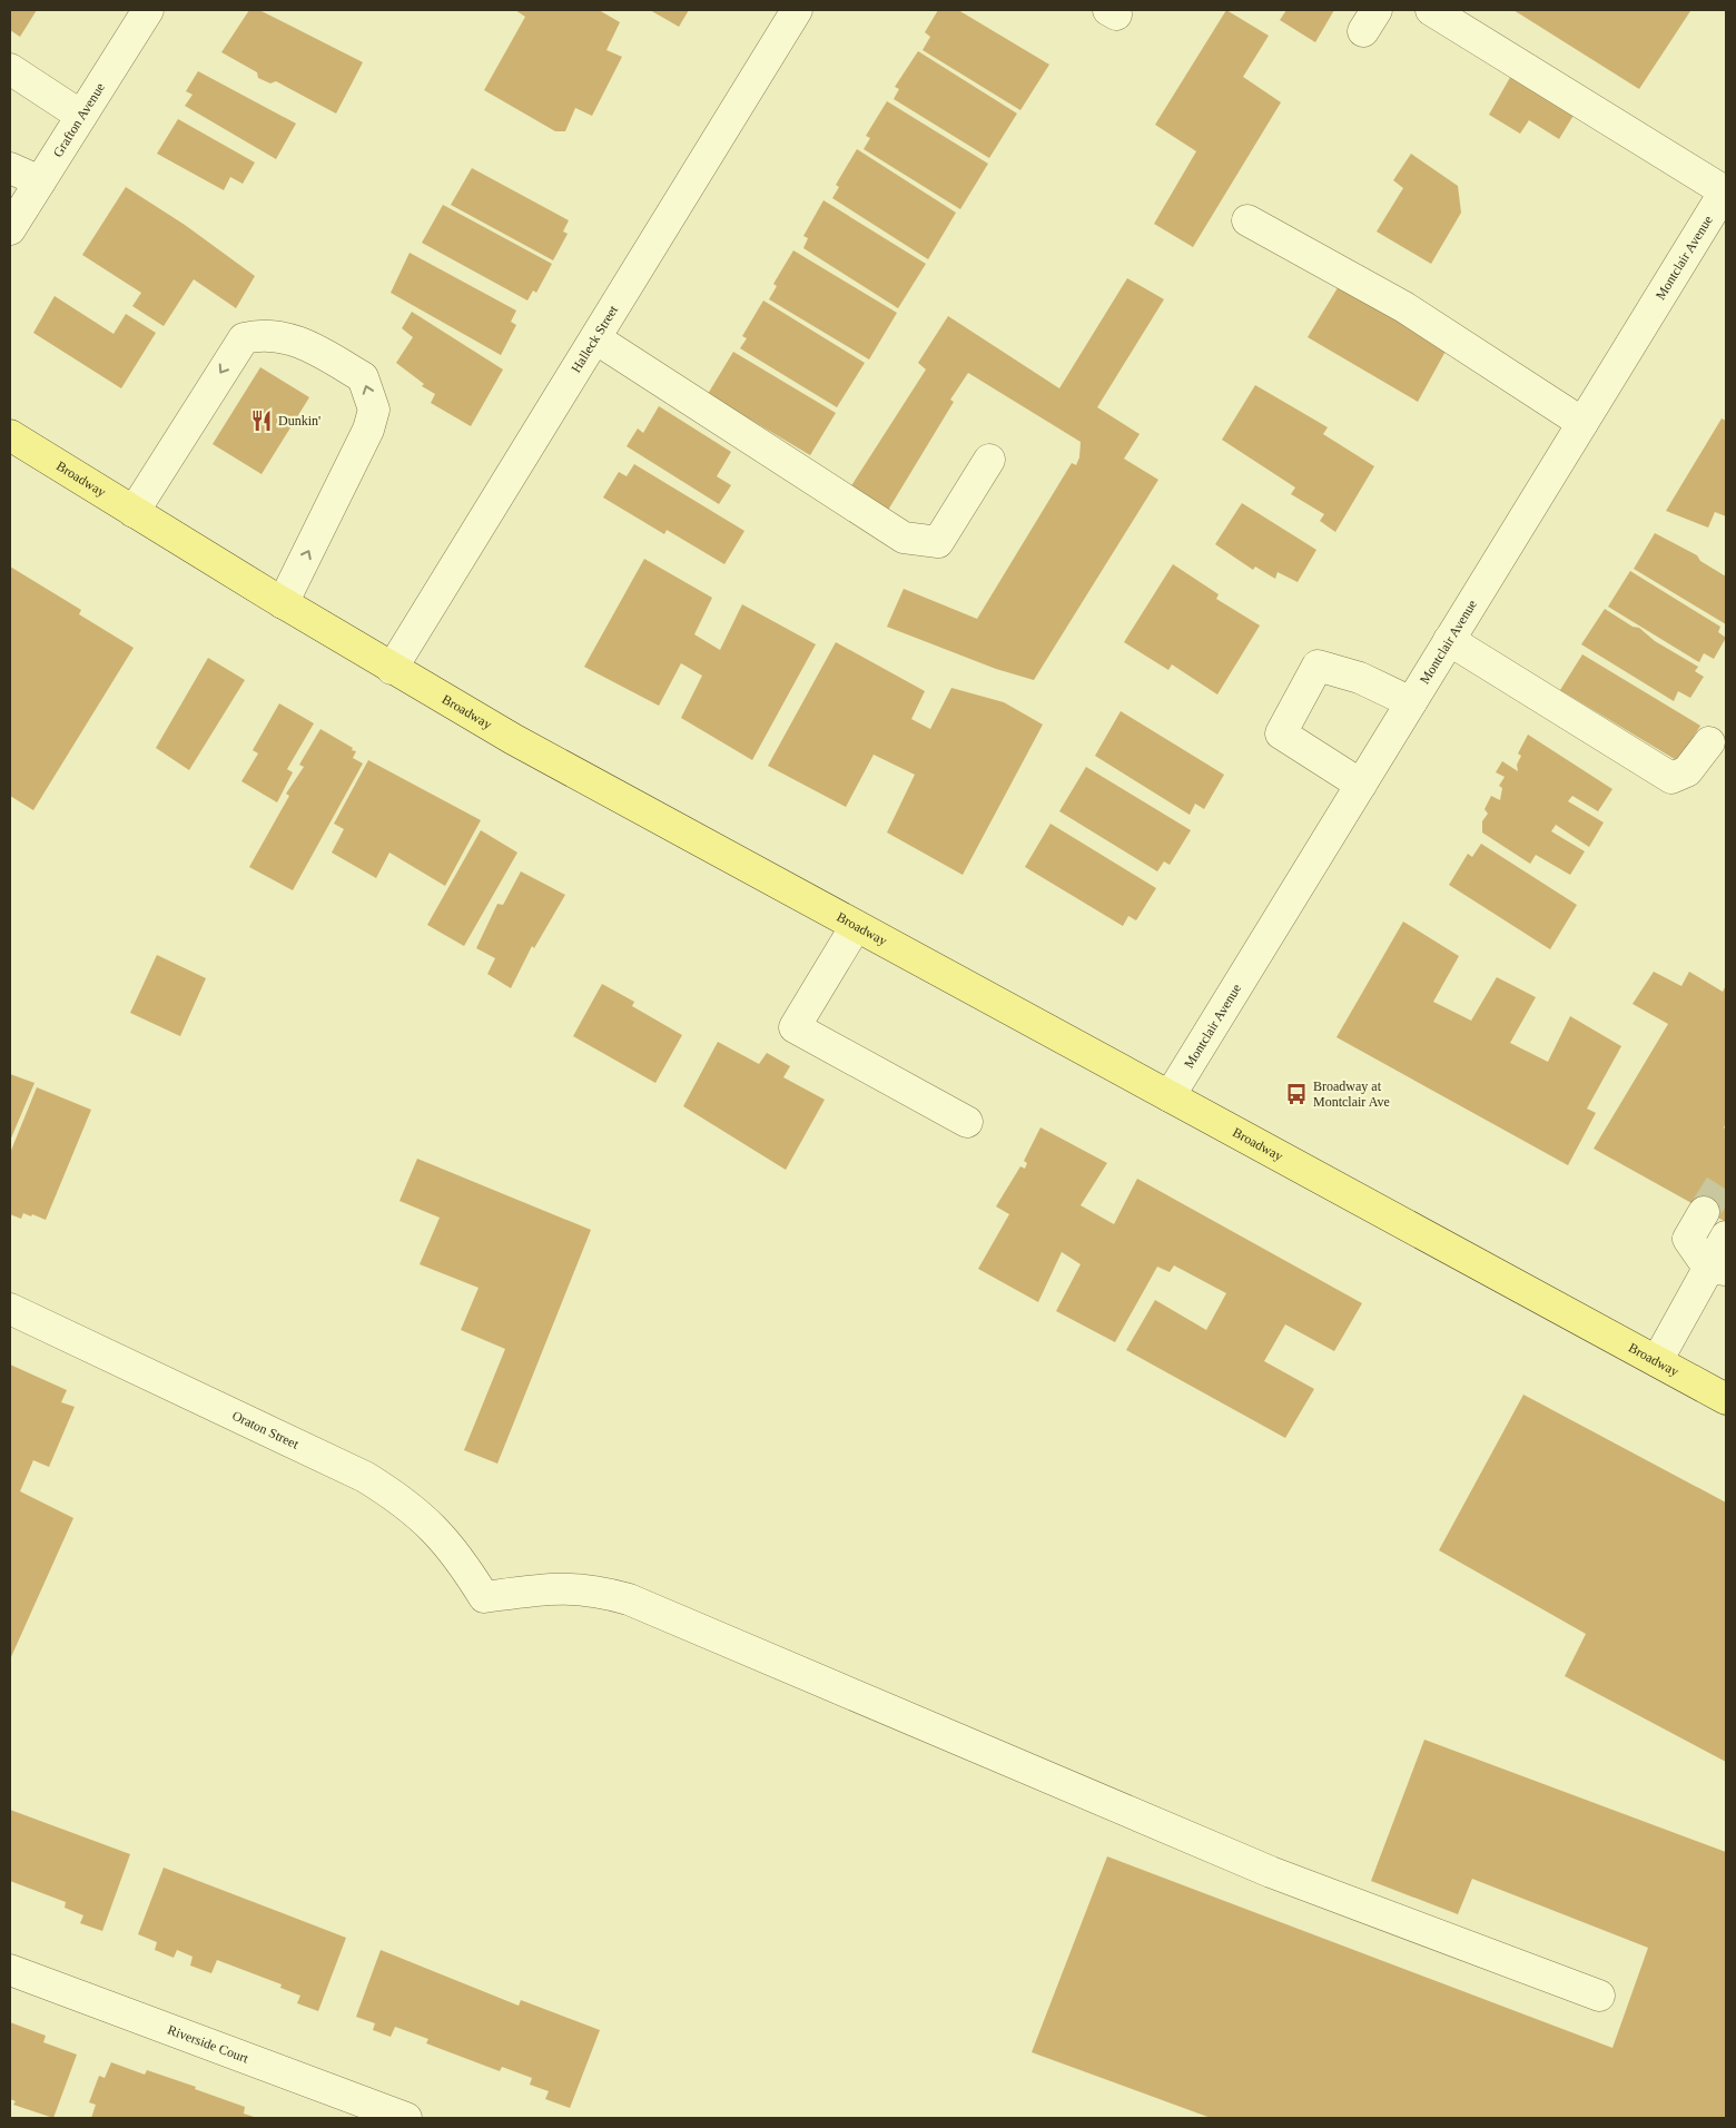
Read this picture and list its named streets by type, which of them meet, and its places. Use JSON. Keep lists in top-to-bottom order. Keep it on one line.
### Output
{"streets":{"main road":["Broadway"],"street":["Grafton Avenue","Montclair Avenue","Halleck Street","Oraton Street","Riverside Court"]},"crossings":[["Montclair Avenue","Broadway"],["Halleck Street","Broadway"]],"places":{"restaurant":["Dunkin'"],"bus stop":["Broadway at Montclair Ave"]}}
